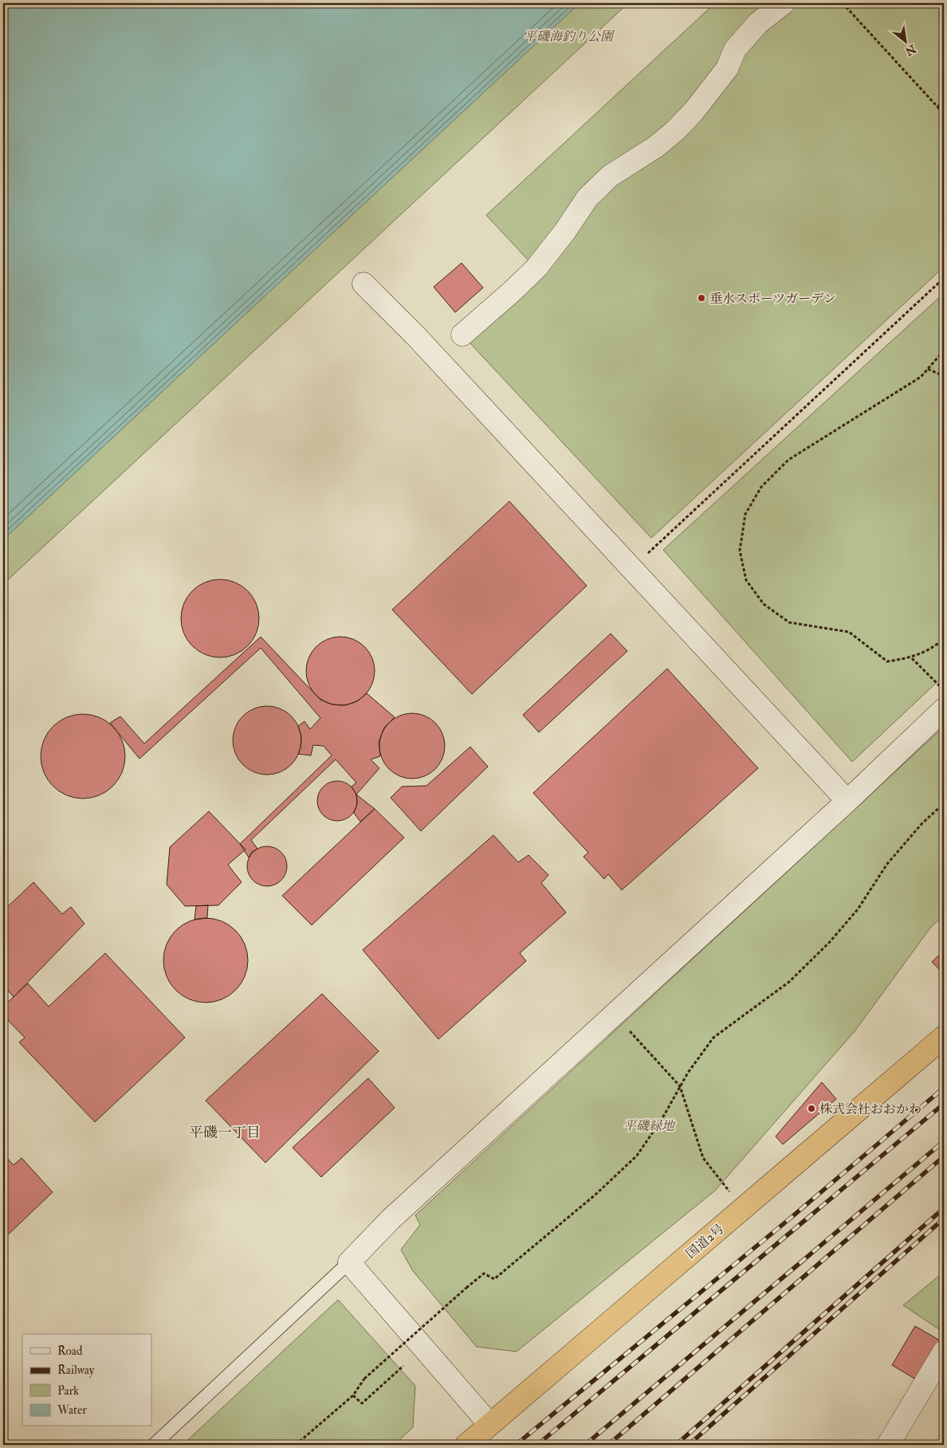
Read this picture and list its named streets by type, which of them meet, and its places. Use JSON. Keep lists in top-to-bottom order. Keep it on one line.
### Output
{"streets":{"highway":["国道2号"]},"districts":["平磯一丁目"],"parks":["平磯海釣り公園","平磯緑地"],"places":["垂水スポーツガーデン","株式会社おおかわ"],"legend":["Road","Railway","Park","Water"],"north":"bottom right"}
